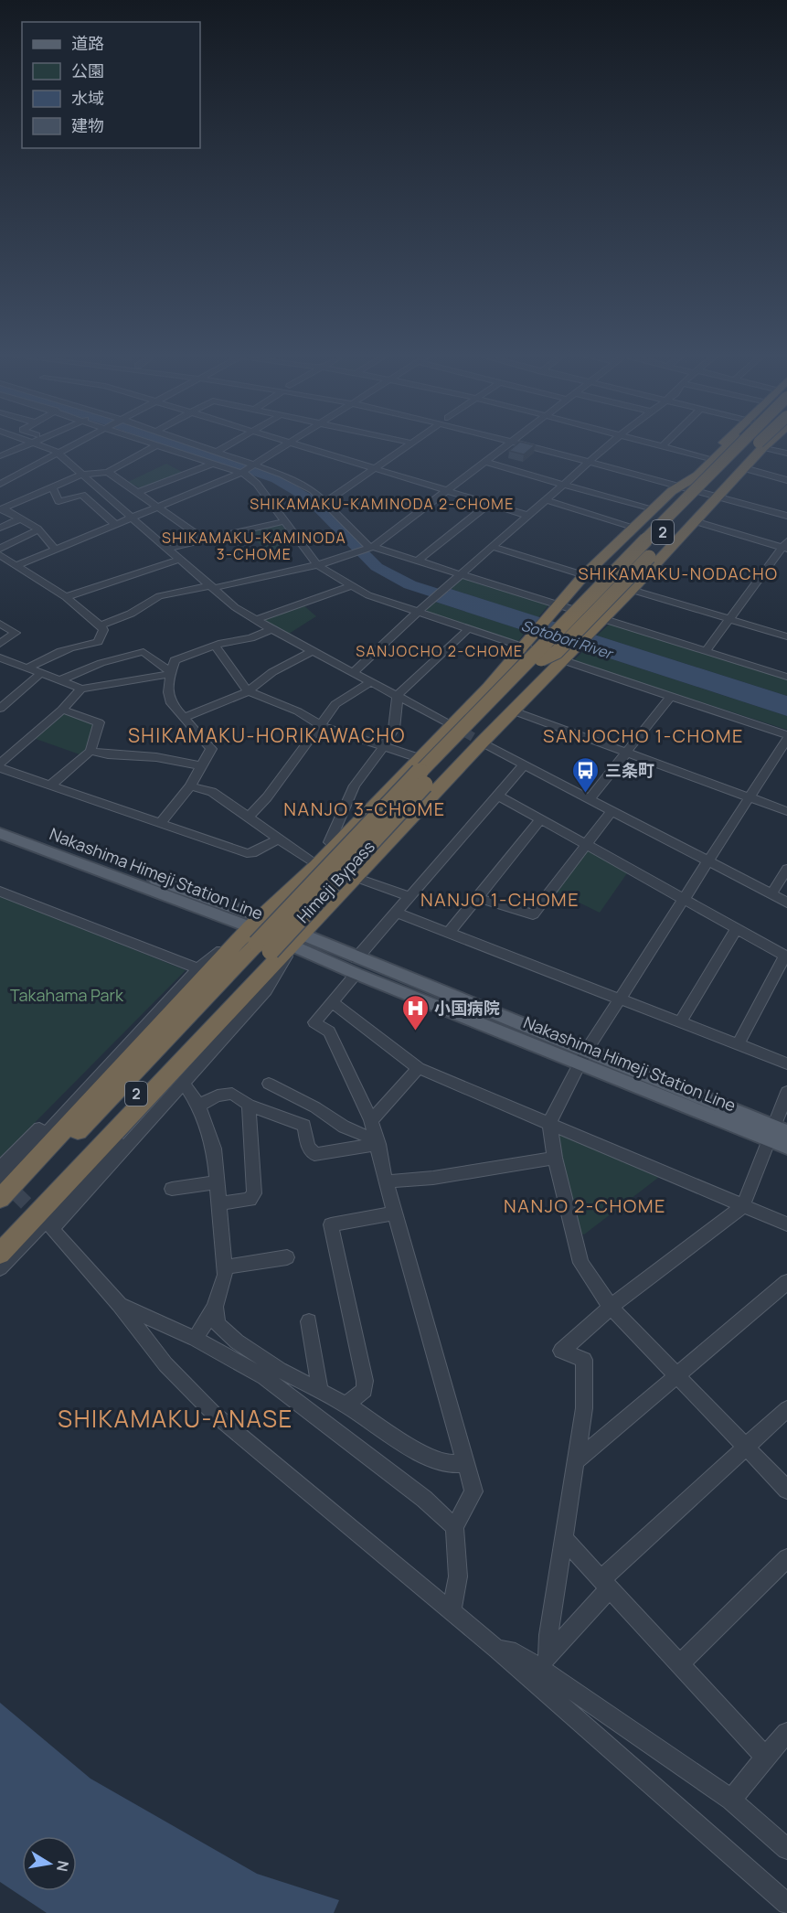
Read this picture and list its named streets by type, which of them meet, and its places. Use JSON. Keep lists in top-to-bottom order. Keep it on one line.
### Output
{"streets":{"highway":["2","Himeji Bypass"],"main road":["Nakashima Himeji Station Line"]},"crossings":[["Nakashima Himeji Station Line","Himeji Bypass"]],"districts":["SHIKAMAKU-KAMINODA 2-CHOME","SHIKAMAKU-KAMINODA 3-CHOME","SHIKAMAKU-NODACHO","SANJOCHO 2-CHOME","SHIKAMAKU-HORIKAWACHO","SANJOCHO 1-CHOME","NANJO 3-CHOME","NANJO 1-CHOME","NANJO 2-CHOME","SHIKAMAKU-ANASE"],"water":["Sotobori River"],"parks":["Takahama Park"],"places":{"bus stop":["三条町"],"hospital":["小国病院"]},"legend":["道路","公園","水域","建物"],"north":"right"}
